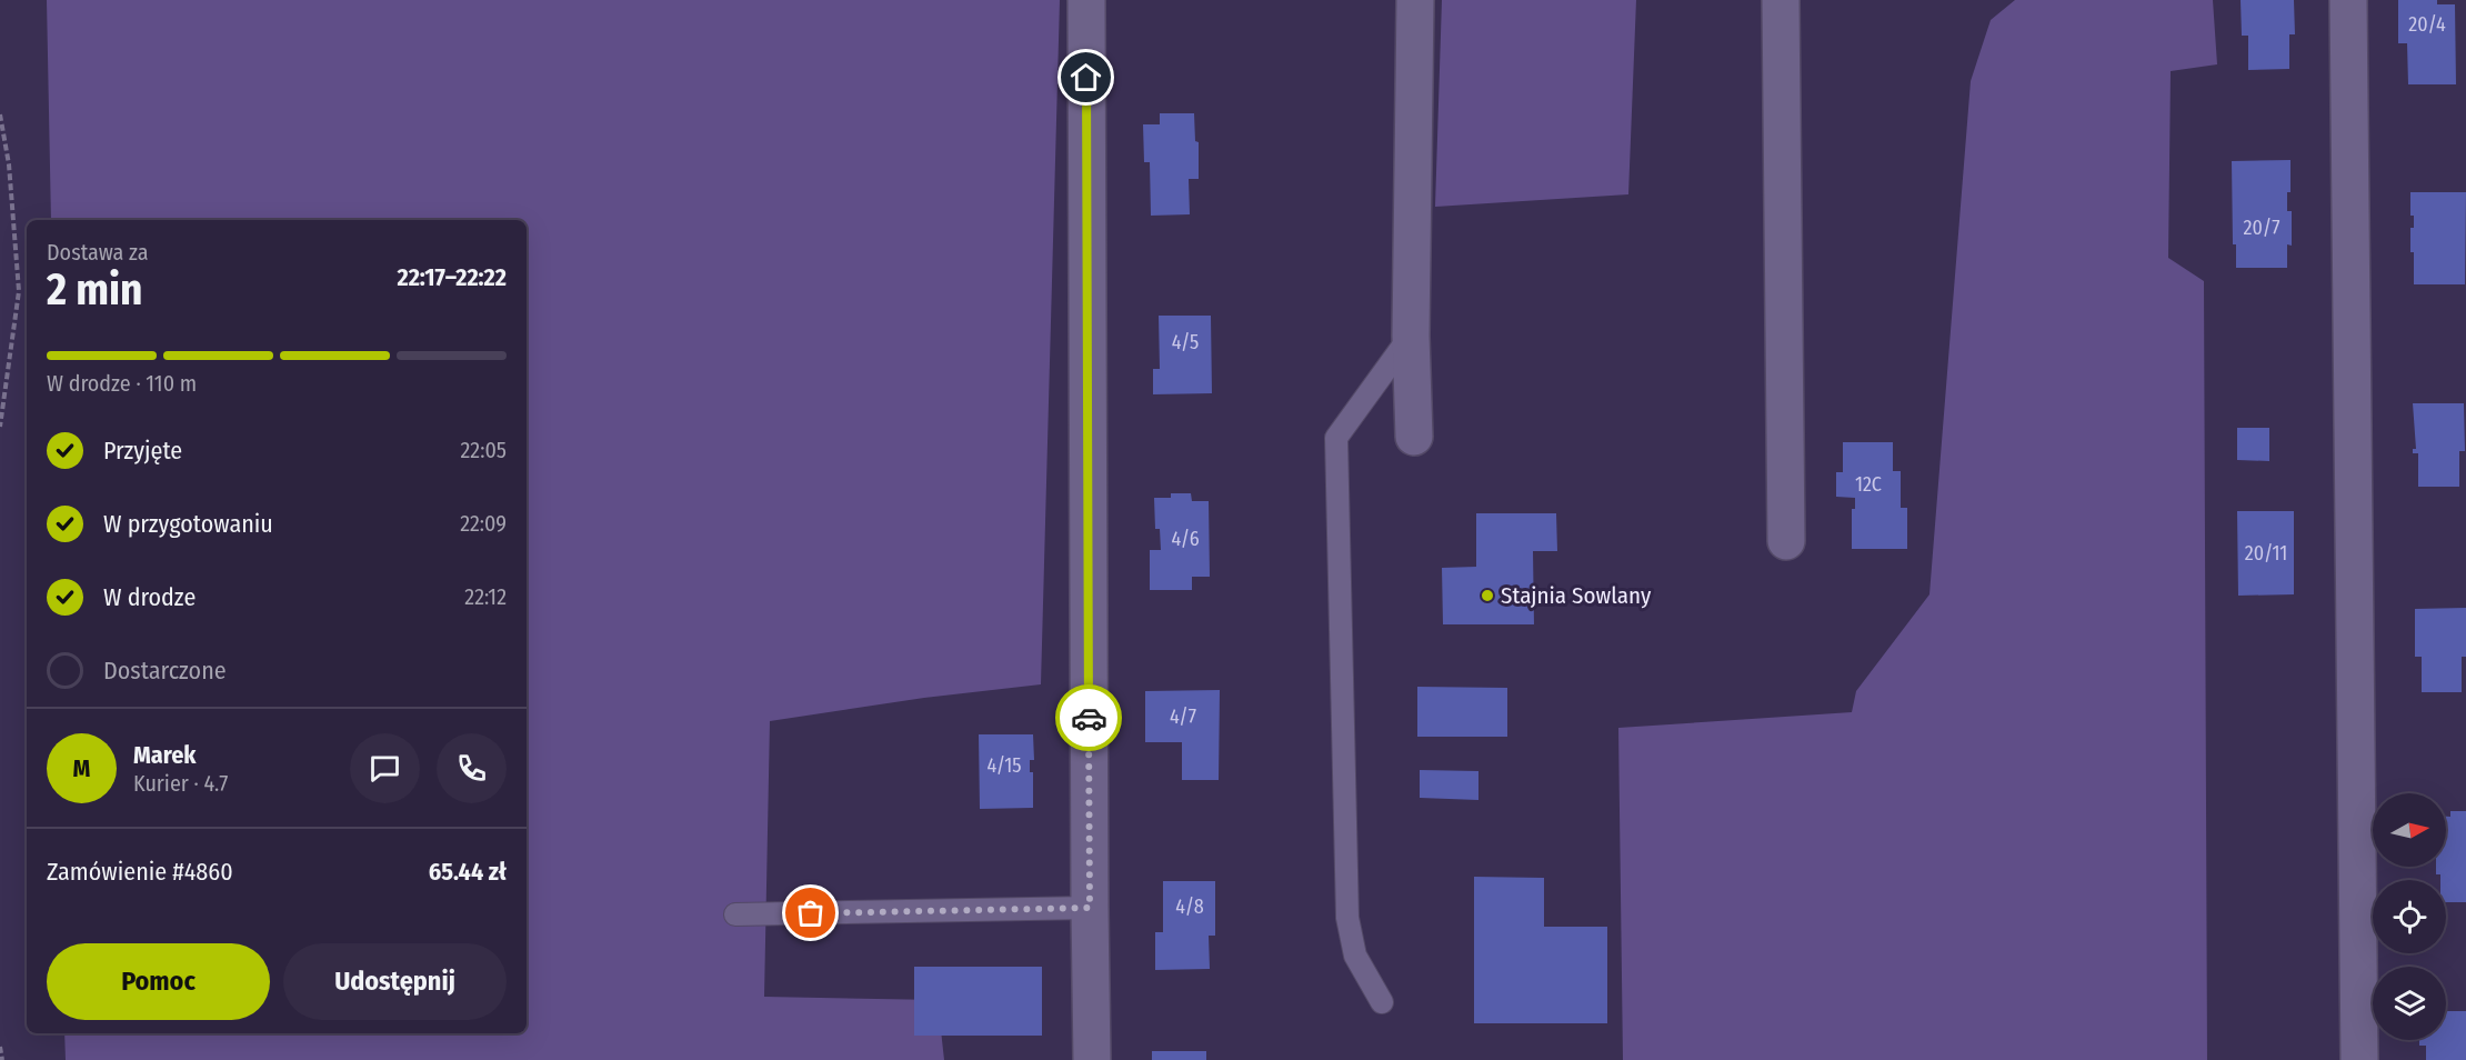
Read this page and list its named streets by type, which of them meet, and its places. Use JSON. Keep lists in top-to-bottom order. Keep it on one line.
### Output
{"places":["Stajnia Sowlany"],"house_numbers":["20/4","20/7","4/5","12C","4/6","20/11","4/7","4/15","4/8"],"north":"right","page":{"heading":["2 min","Dostawa za","22:17–22:22"],"panel":["Marek","Kurier · 4.7","Zamówienie #4860","65.44 zł"],"bar":"W drodze · 110 m","list":[["Przyjęte","22:05"],["W przygotowaniu","22:09"],["W drodze","22:12"],"Dostarczone"],"round":"M","buttons":["Pomoc","Udostępnij"]}}
